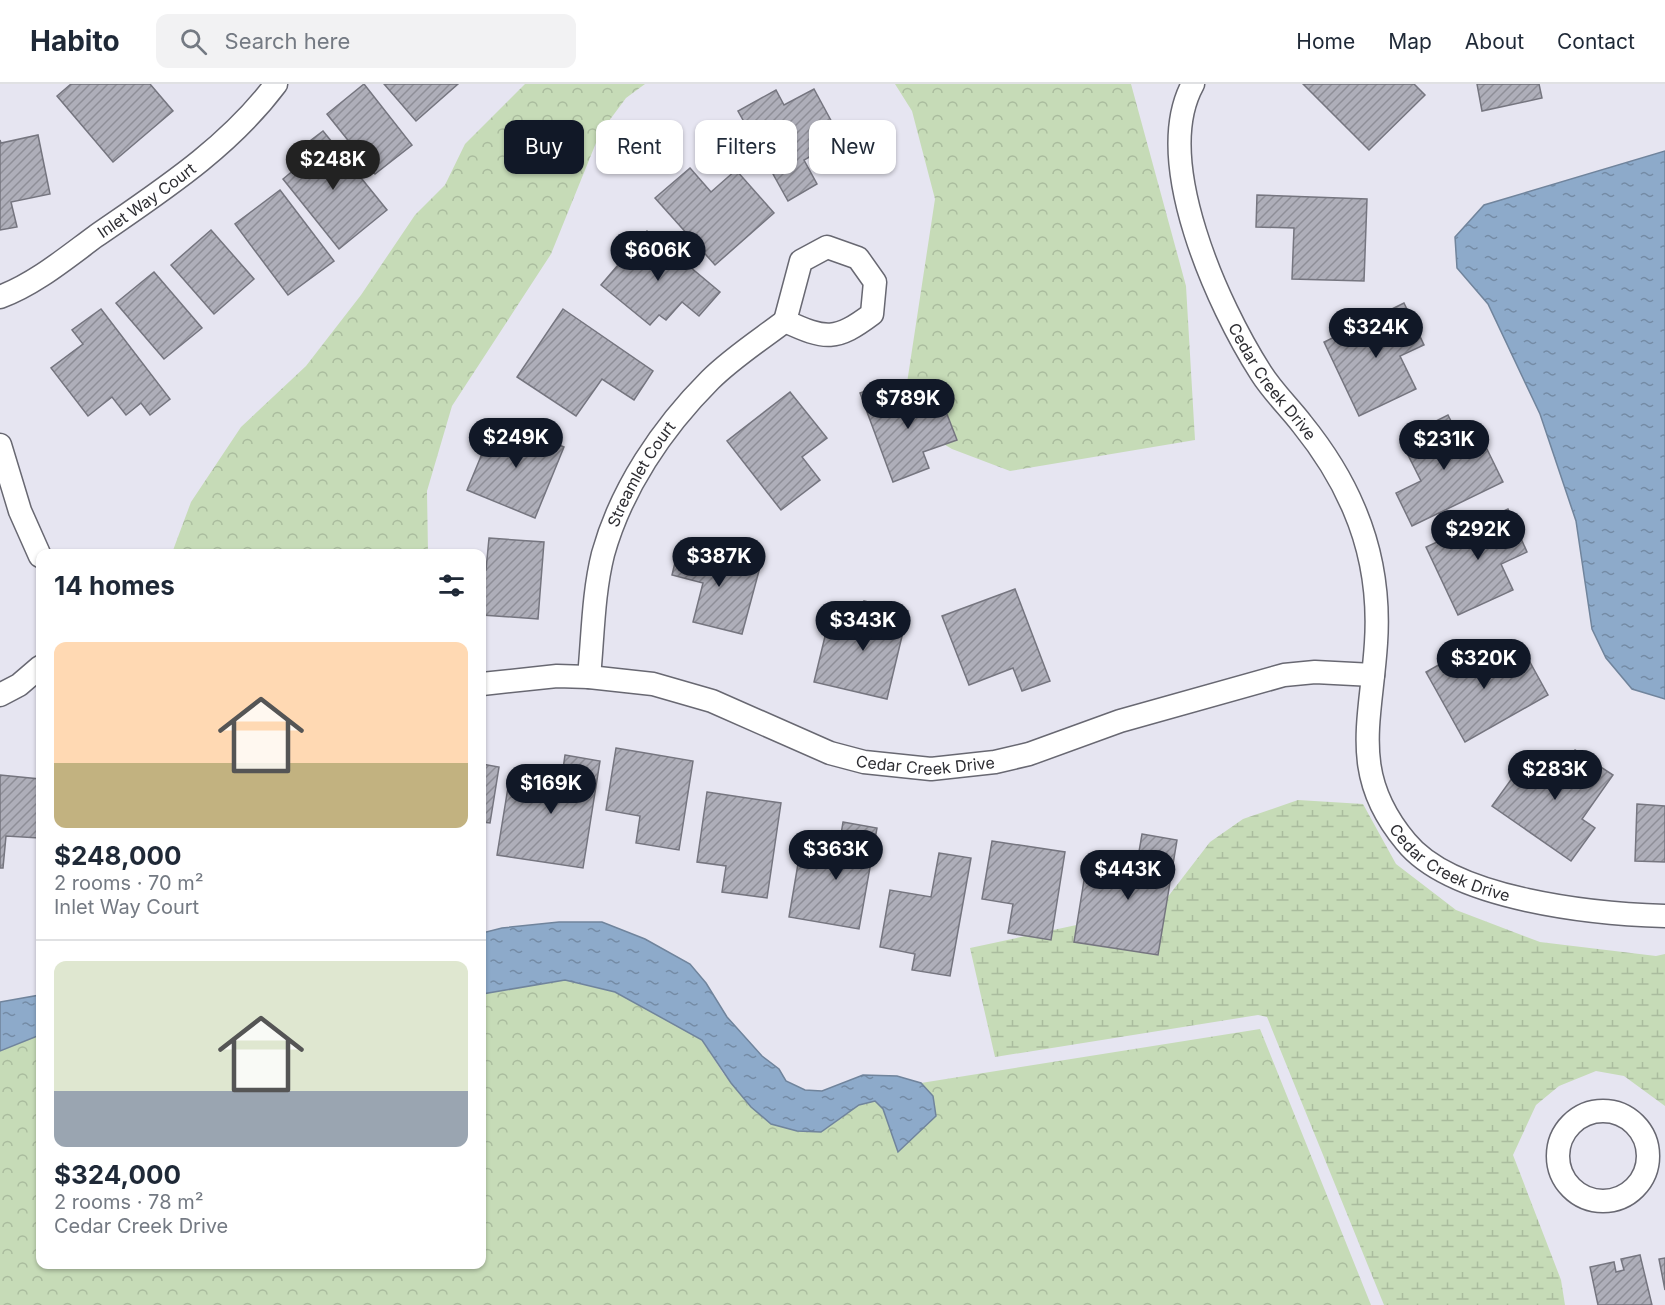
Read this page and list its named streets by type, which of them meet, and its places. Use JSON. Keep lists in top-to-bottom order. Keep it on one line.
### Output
{"streets":{"street":["Inlet Way Court","Cedar Creek Drive","Streamlet Court"]},"crossings":[["Cedar Creek Drive","Streamlet Court"]],"page":{"header":"Habito","search":"Search here","nav":["Home","Map","About","Contact"],"chip":["Buy","Rent","Filters","New"],"price":["$248K","$606K","$324K","$789K","$249K","$231K","$292K","$387K","$343K","$320K","$283K","$169K","$363K","$443K"],"heading":"14 homes","list":[{"name":"$248,000","note":"2 rooms · 70 m² · Inlet Way Court"},{"name":"$324,000","note":"2 rooms · 78 m² · Cedar Creek Drive"}]}}
